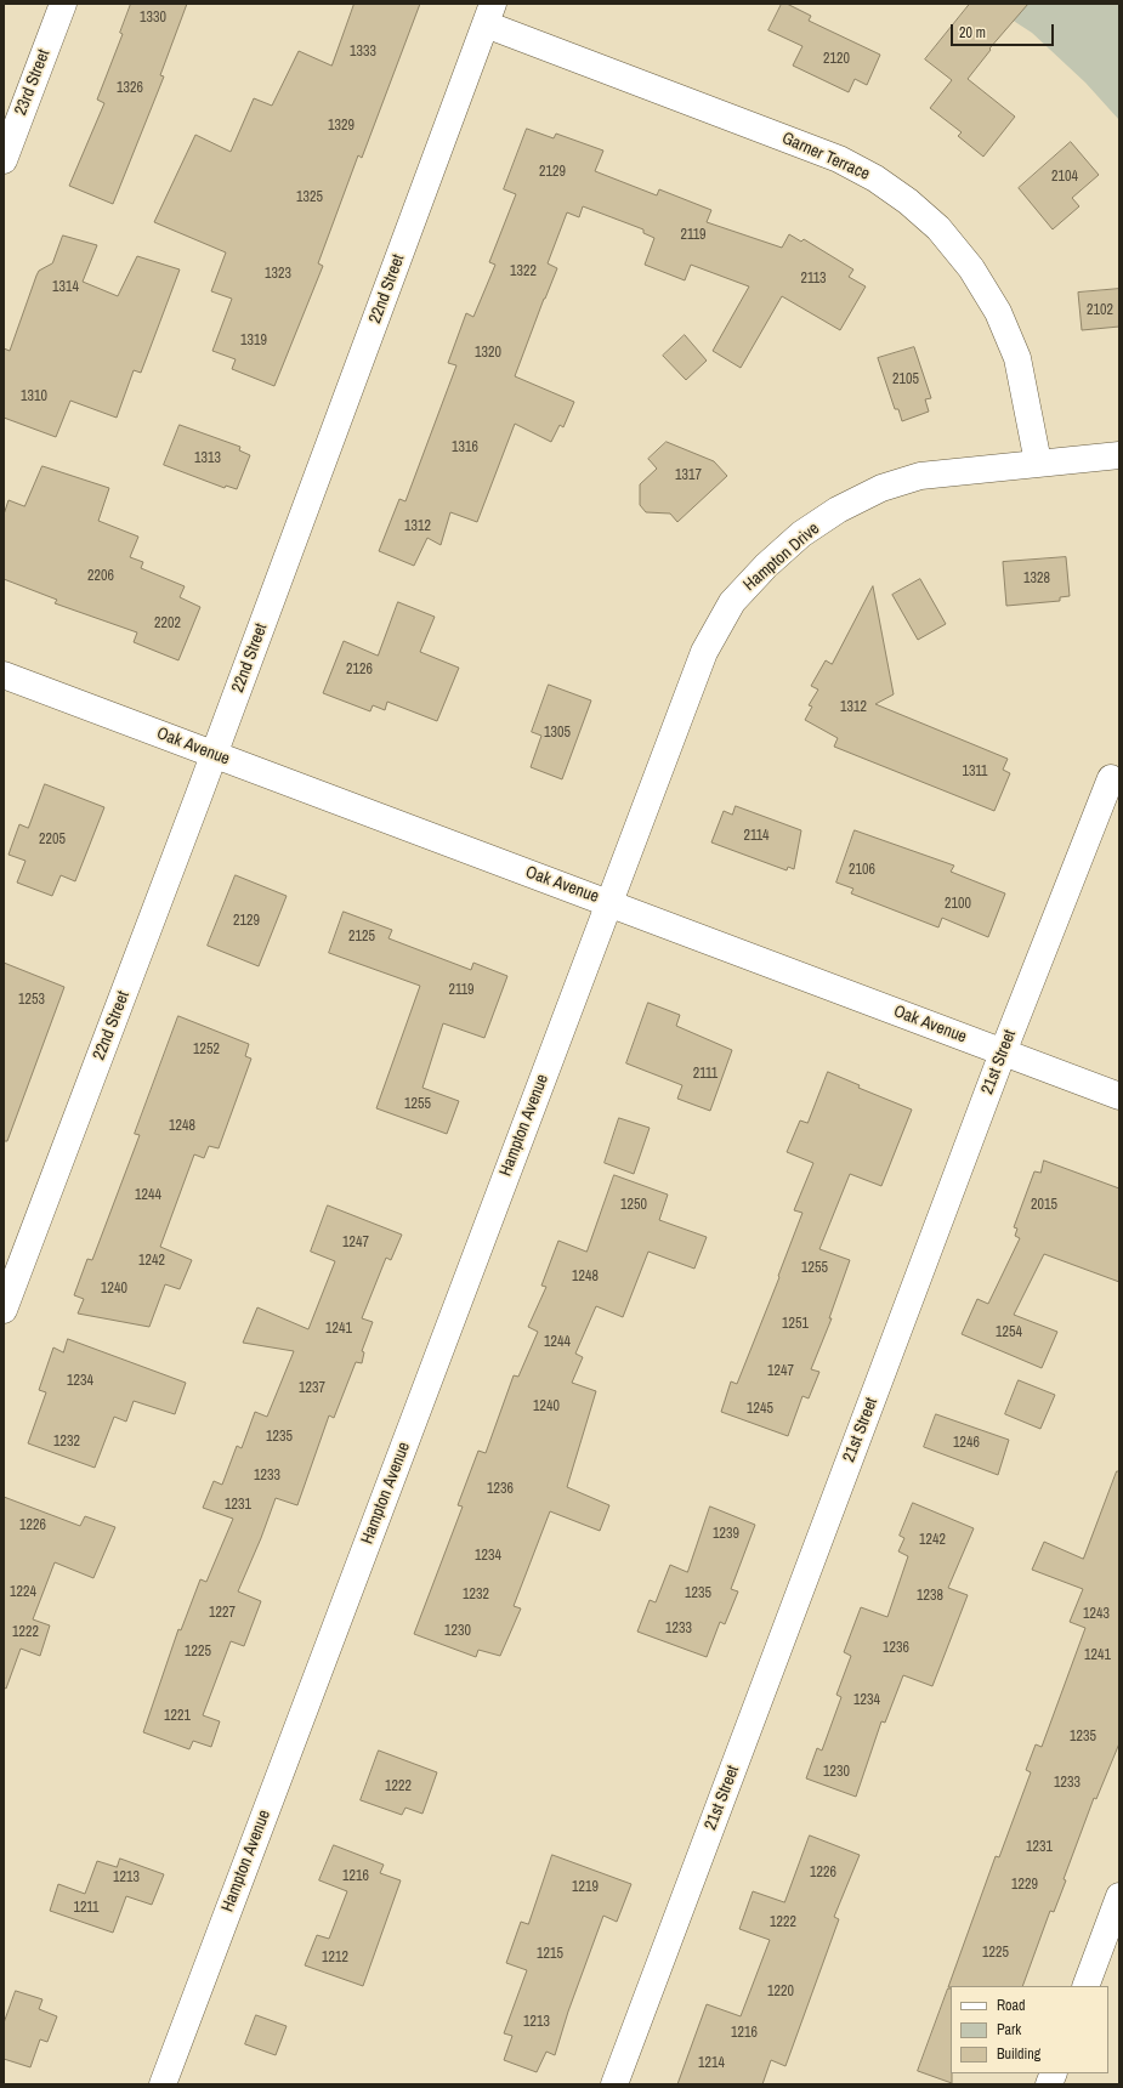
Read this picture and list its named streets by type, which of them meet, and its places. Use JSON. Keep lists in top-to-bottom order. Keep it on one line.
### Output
{"streets":{"street":["23rd Street","Garner Terrace","22nd Street","Hampton Drive","Oak Avenue","21st Street","Hampton Avenue"]},"crossings":[["Garner Terrace","22nd Street"],["Garner Terrace","Hampton Drive"],["22nd Street","Oak Avenue"],["Hampton Drive","Oak Avenue"],["Hampton Drive","Hampton Avenue"],["Oak Avenue","21st Street"],["Oak Avenue","Hampton Avenue"]],"house_numbers":["1330","1333","2120","1326","1329","2129","2104","1325","2119","1322","1323","2113","1314","2102","1319","1320","2105","1310","1316","1313","1317","1312","2206","1328","2202","2126","1312","1305","1311","2114","2205","2106","2100","2129","2125","2119","1253","1252","2111","1255","1248","1244","1250","2015","1247","1242","1255","1248","1240","1251","1241","1254","1244","1247","1234","1237","1240","1245","1235","1232","1246","1233","1236","1231","1226","1239","1242","1234","1224","1235","1232","1238","1227","1243","1233","1230","1222","1236","1225","1241","1234","1221","1235","1230","1233","1222","1231","1226","1216","1213","1229","1219","1211","1222","1225","1215","1212","1220","1213","1216","1214"],"legend":["Road","Park","Building"],"scale_bar":"20 m"}
